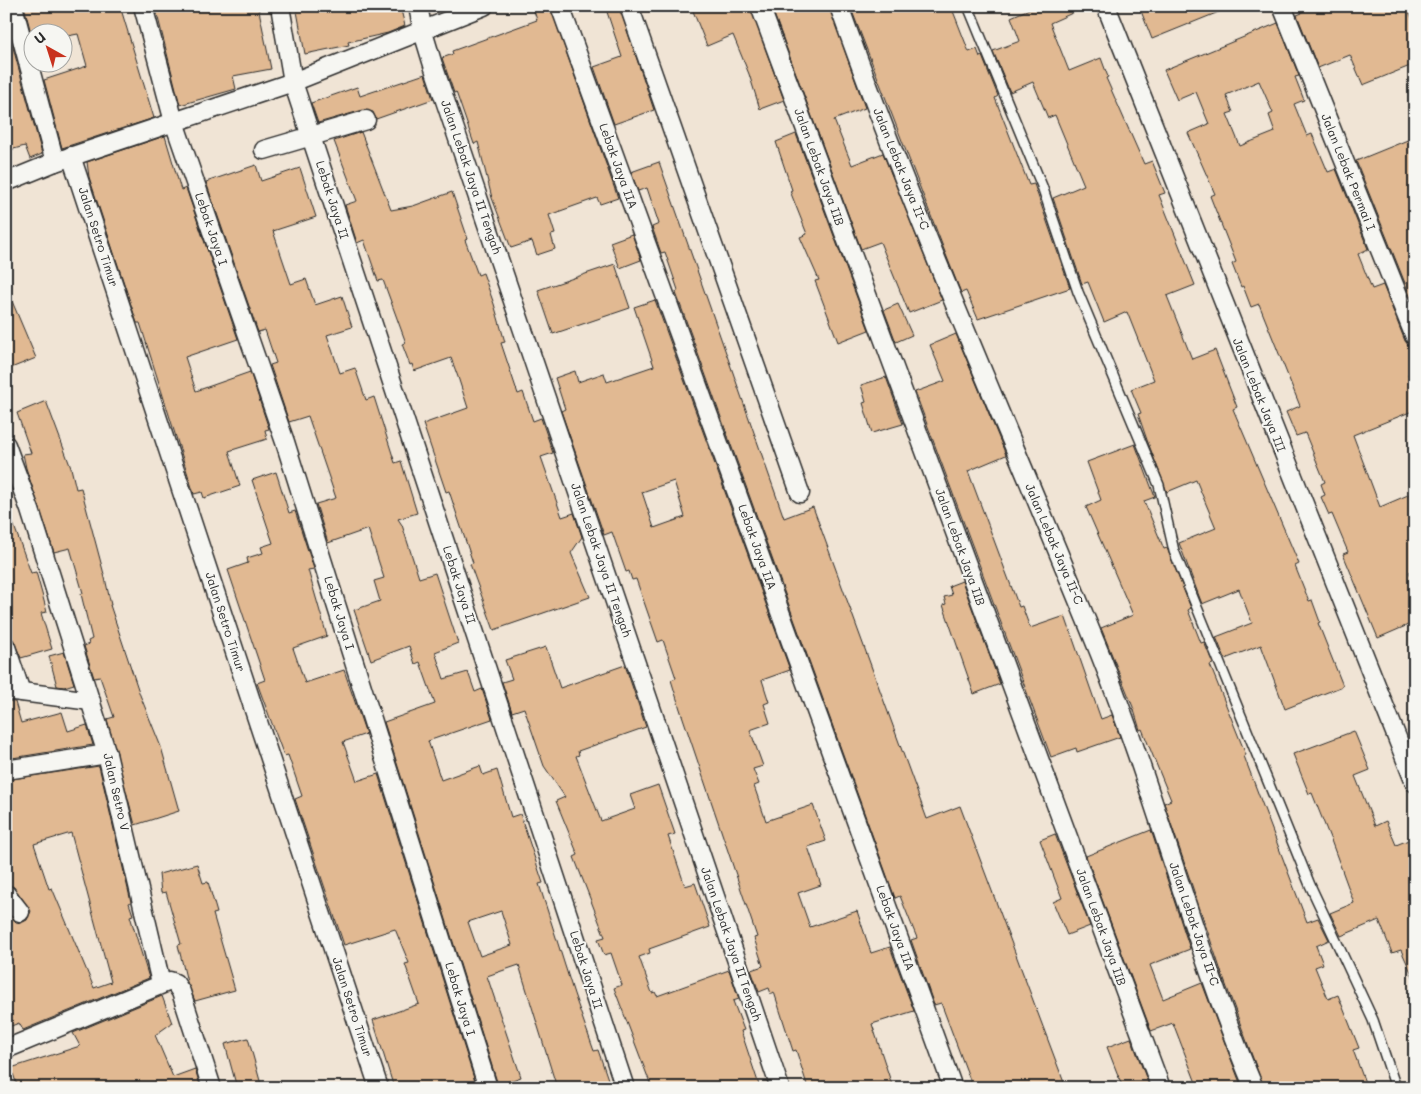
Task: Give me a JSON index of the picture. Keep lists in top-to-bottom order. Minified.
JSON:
{"streets":{"street":["Lebak Jaya IIA","Jalan Lebak Jaya IIB","Jalan Lebak Jaya II-C","Jalan Lebak Permai I","Jalan Lebak Jaya II Tengah","Lebak Jaya II","Lebak Jaya I","Jalan Setro Timur","Jalan Lebak Jaya III","Jalan Setro V"]},"north":"top left"}
